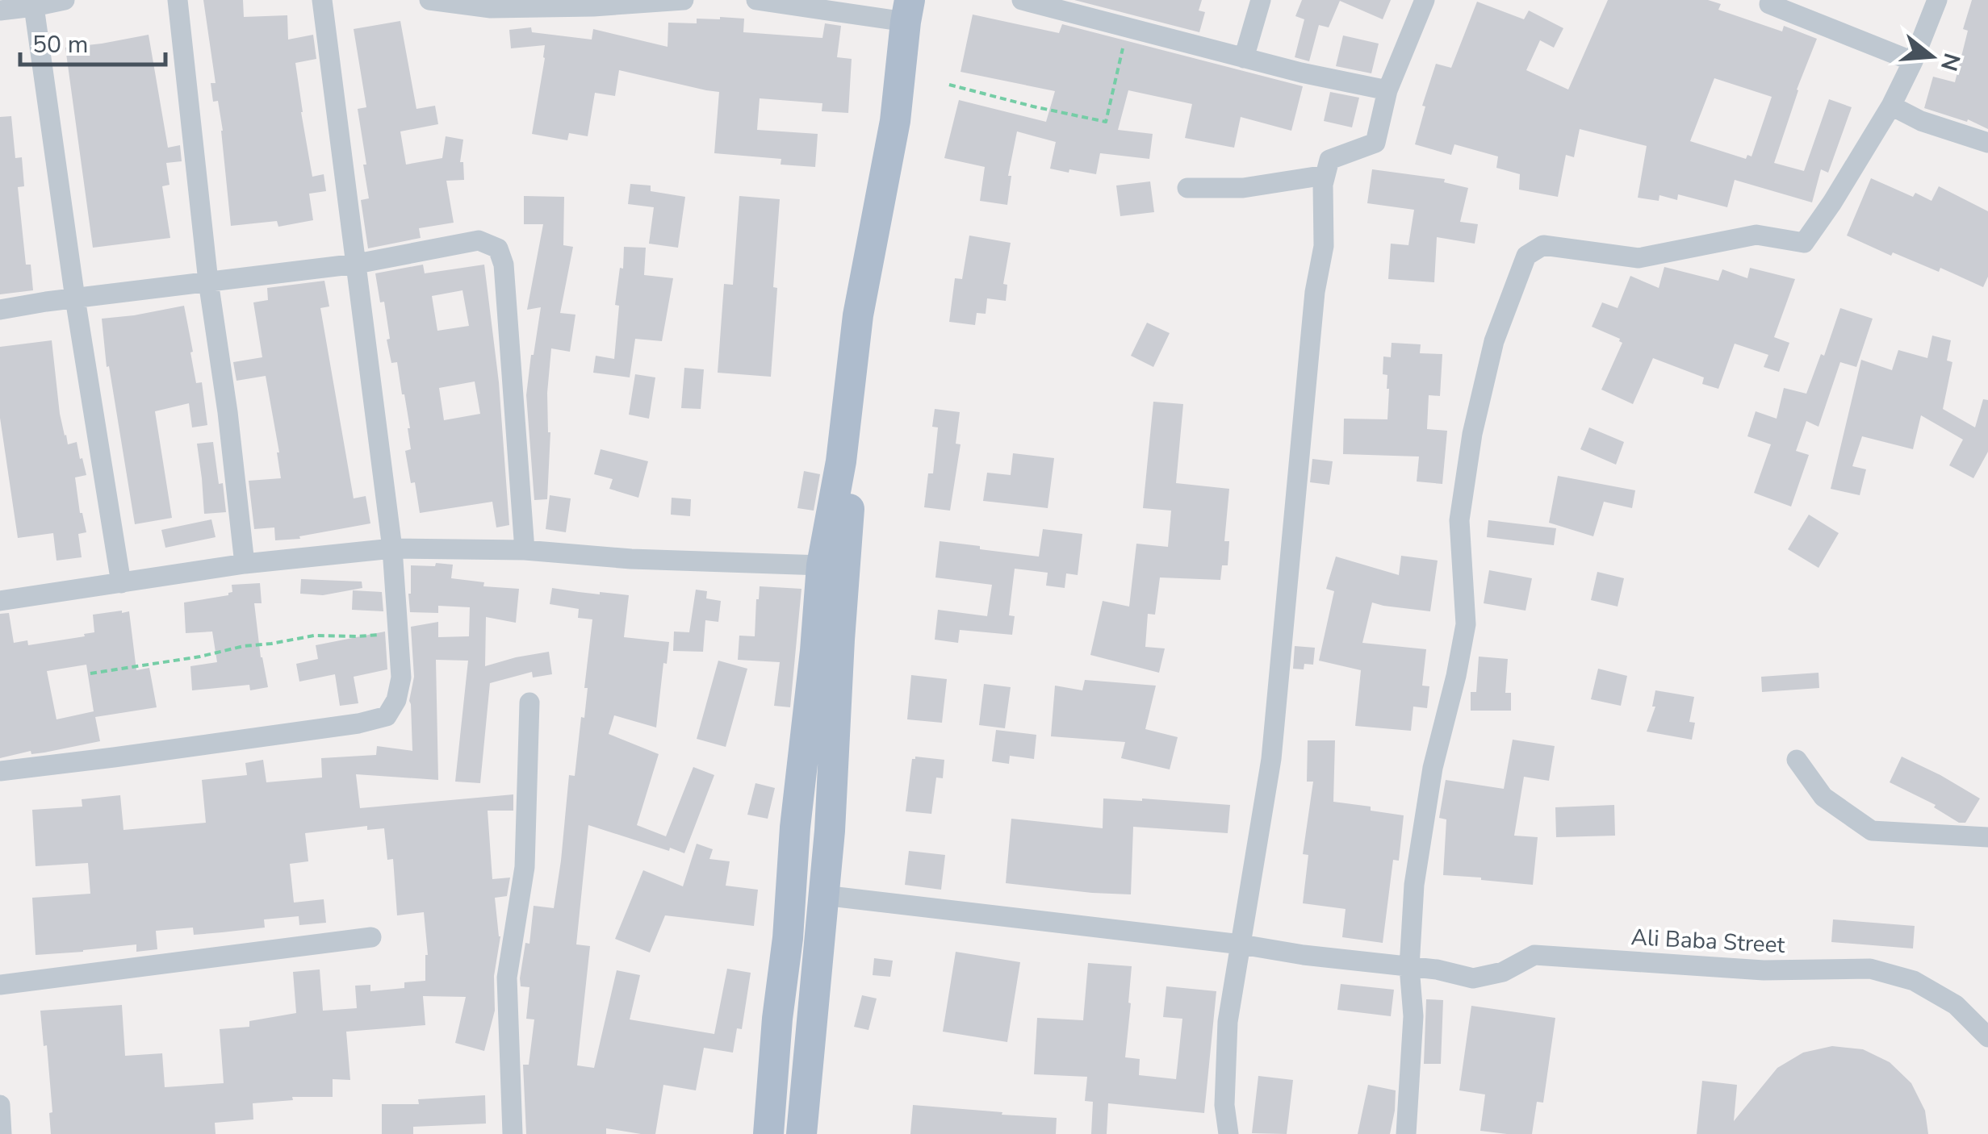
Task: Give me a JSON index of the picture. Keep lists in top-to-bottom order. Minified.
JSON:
{"streets":{"street":["Ali Baba Street"]},"scale_bar":"50 m","north":"right"}
